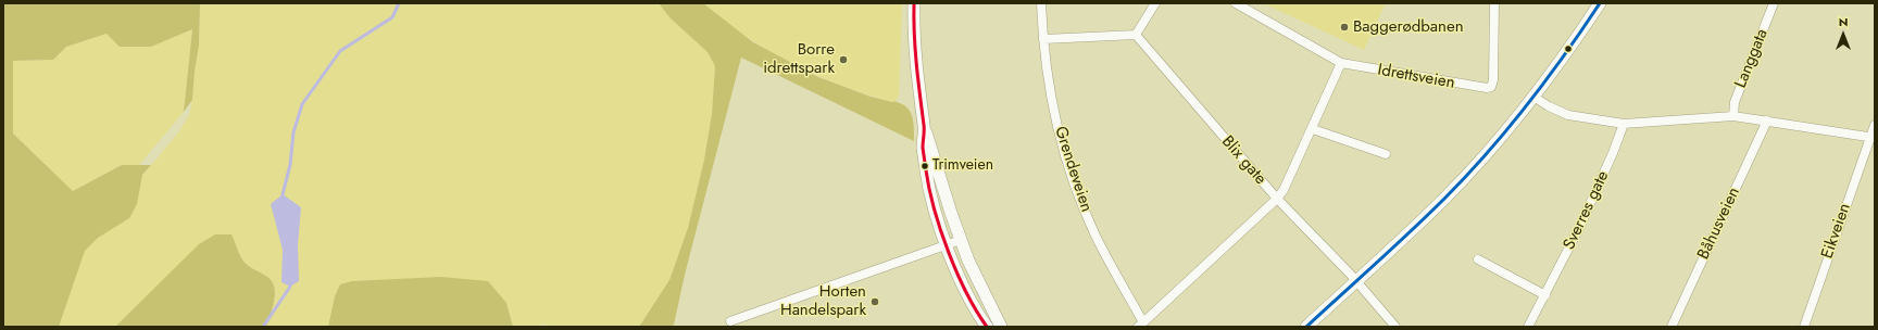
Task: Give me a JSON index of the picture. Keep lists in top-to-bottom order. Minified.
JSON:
{"streets":{"street":["Langgata","Idrettsveien","Blix gate","Grendeveien","Sverres gate","Båhusveien","Eikveien"]},"crossings":[["Blix gate","Grendeveien"]],"places":["Baggerødbanen","Borre idrettspark","Trimveien","Horten Handelspark"],"north":"top"}
